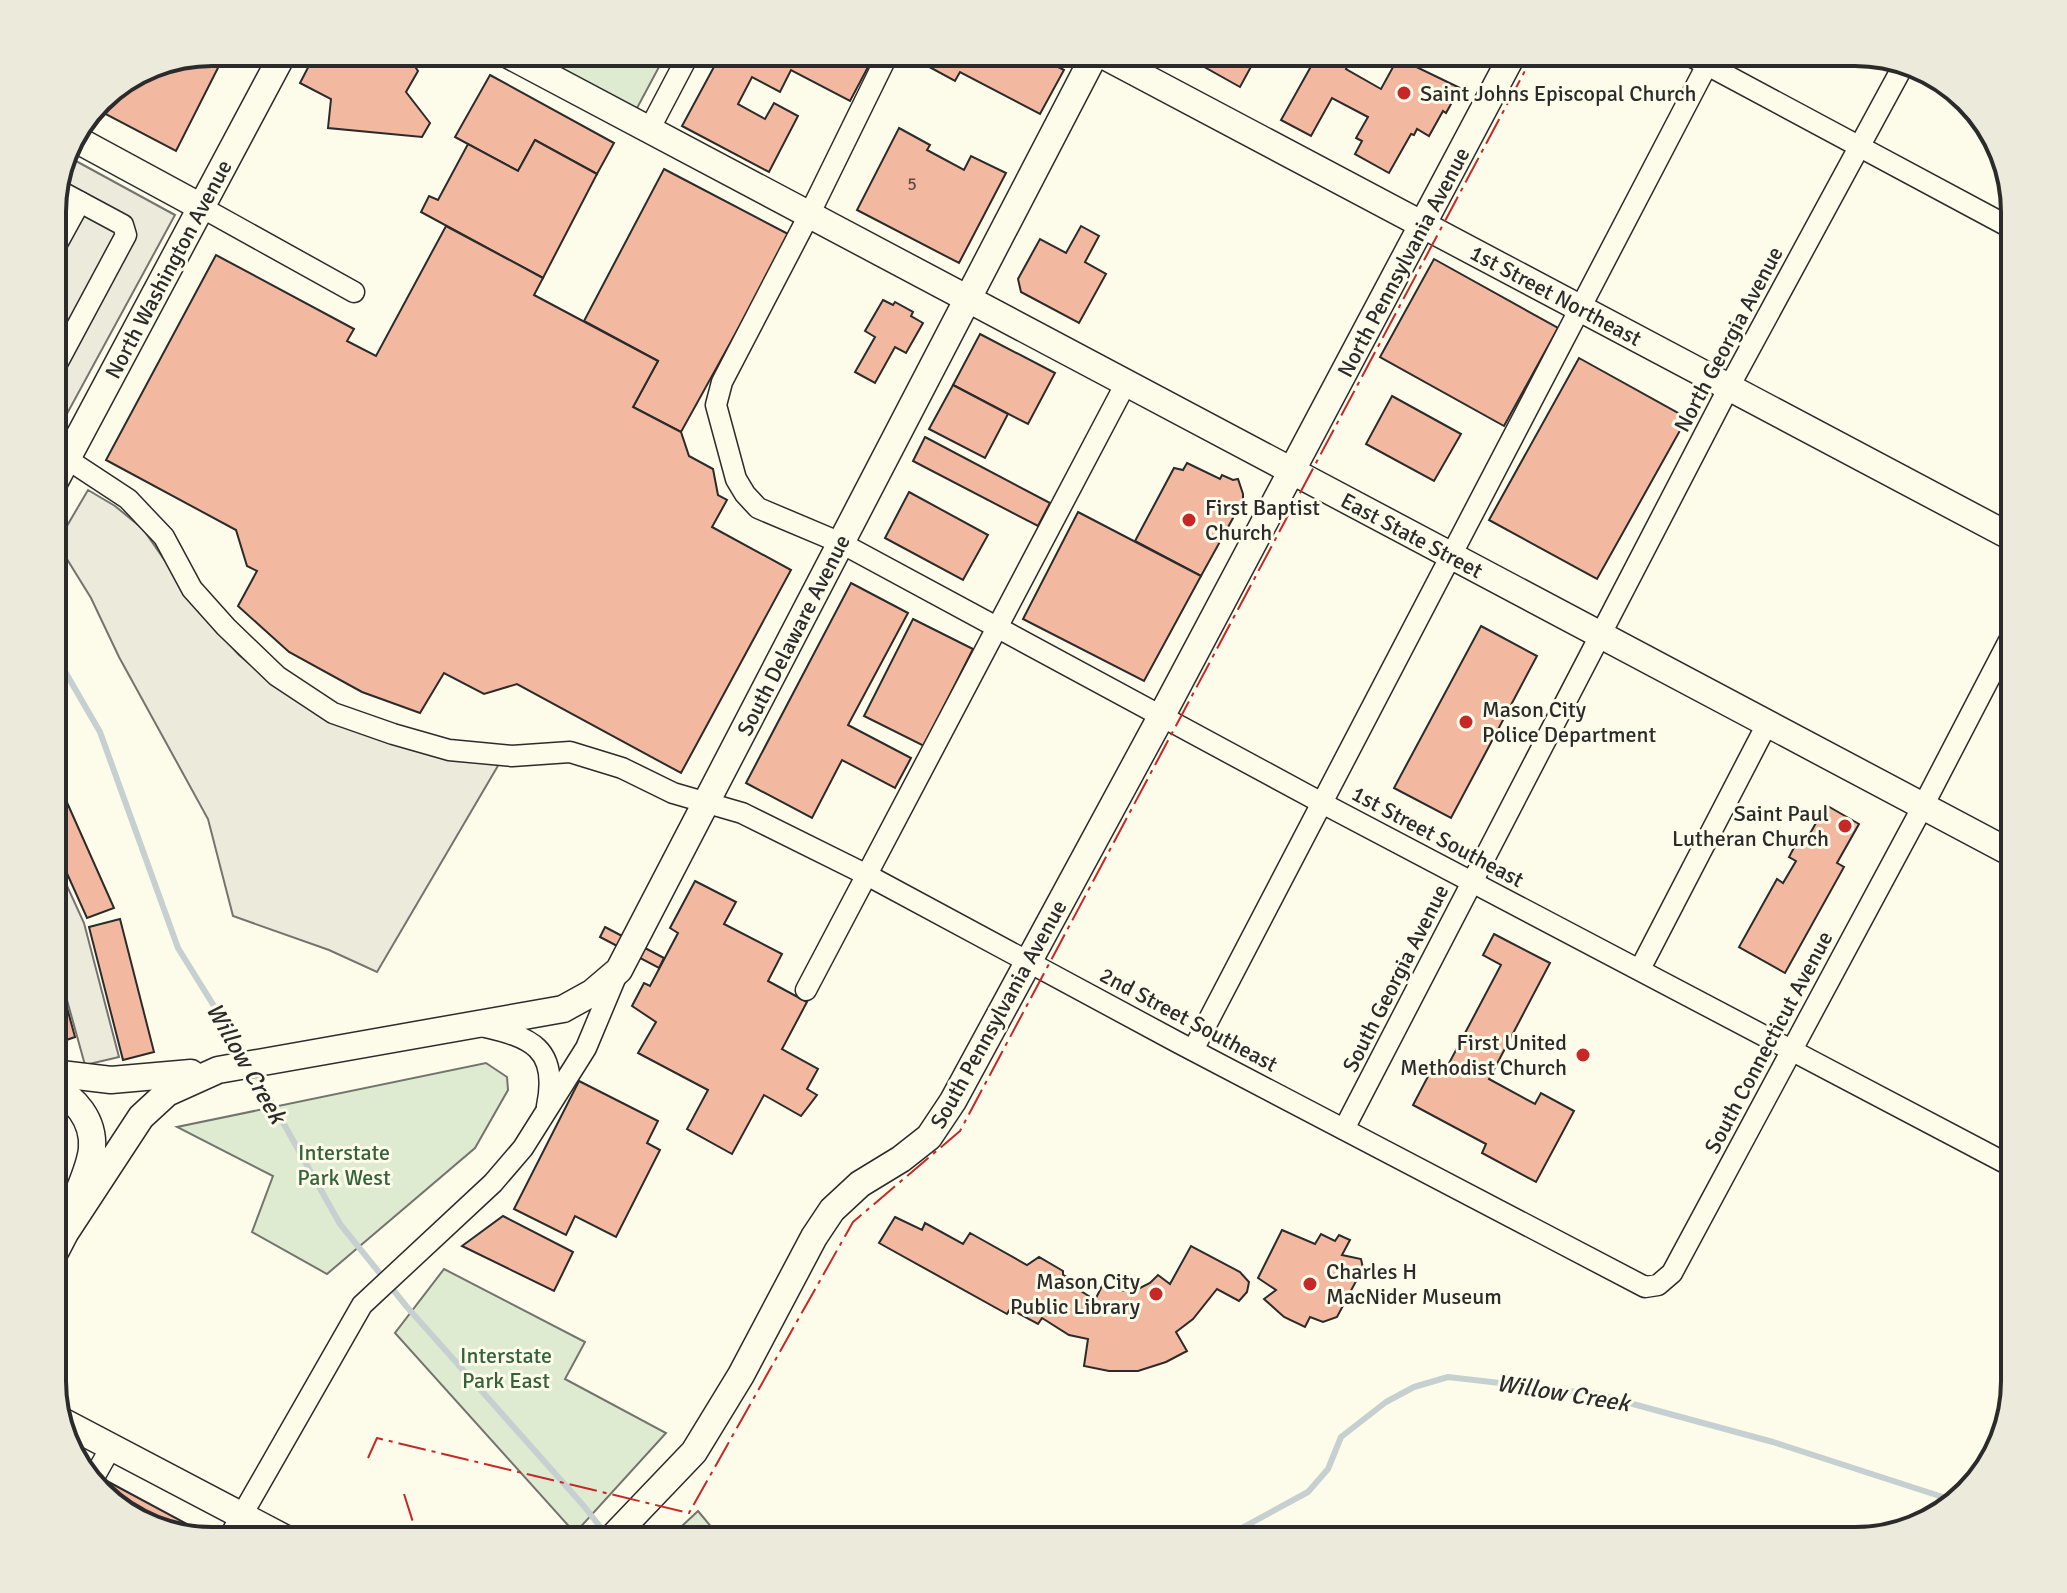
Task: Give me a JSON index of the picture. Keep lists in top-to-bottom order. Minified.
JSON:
{"streets":{"main road":["North Pennsylvania Avenue","North Washington Avenue","1st Street Northeast","East State Street","South Delaware Avenue","South Pennsylvania Avenue"],"street":["North Georgia Avenue","1st Street Southeast","South Georgia Avenue","2nd Street Southeast","South Connecticut Avenue"]},"crossings":[["North Pennsylvania Avenue","1st Street Northeast"],["North Pennsylvania Avenue","East State Street"],["North Pennsylvania Avenue","South Pennsylvania Avenue"],["1st Street Northeast","North Georgia Avenue"],["North Georgia Avenue","East State Street"],["North Georgia Avenue","South Georgia Avenue"],["East State Street","South Delaware Avenue"],["East State Street","1st Street Southeast"],["East State Street","South Georgia Avenue"],["East State Street","South Pennsylvania Avenue"],["East State Street","South Connecticut Avenue"],["South Delaware Avenue","1st Street Southeast"],["South Delaware Avenue","2nd Street Southeast"],["1st Street Southeast","South Georgia Avenue"],["1st Street Southeast","South Pennsylvania Avenue"],["1st Street Southeast","South Connecticut Avenue"],["South Georgia Avenue","2nd Street Southeast"],["South Pennsylvania Avenue","2nd Street Southeast"],["2nd Street Southeast","South Connecticut Avenue"]],"water":["Willow Creek"],"parks":["Interstate Park West","Interstate Park East"],"places":["Saint Johns Episcopal Church","First Baptist Church","Mason City Police Department","Saint Paul Lutheran Church","First United Methodist Church","Charles H MacNider Museum","Mason City Public Library"],"house_numbers":["5"]}
